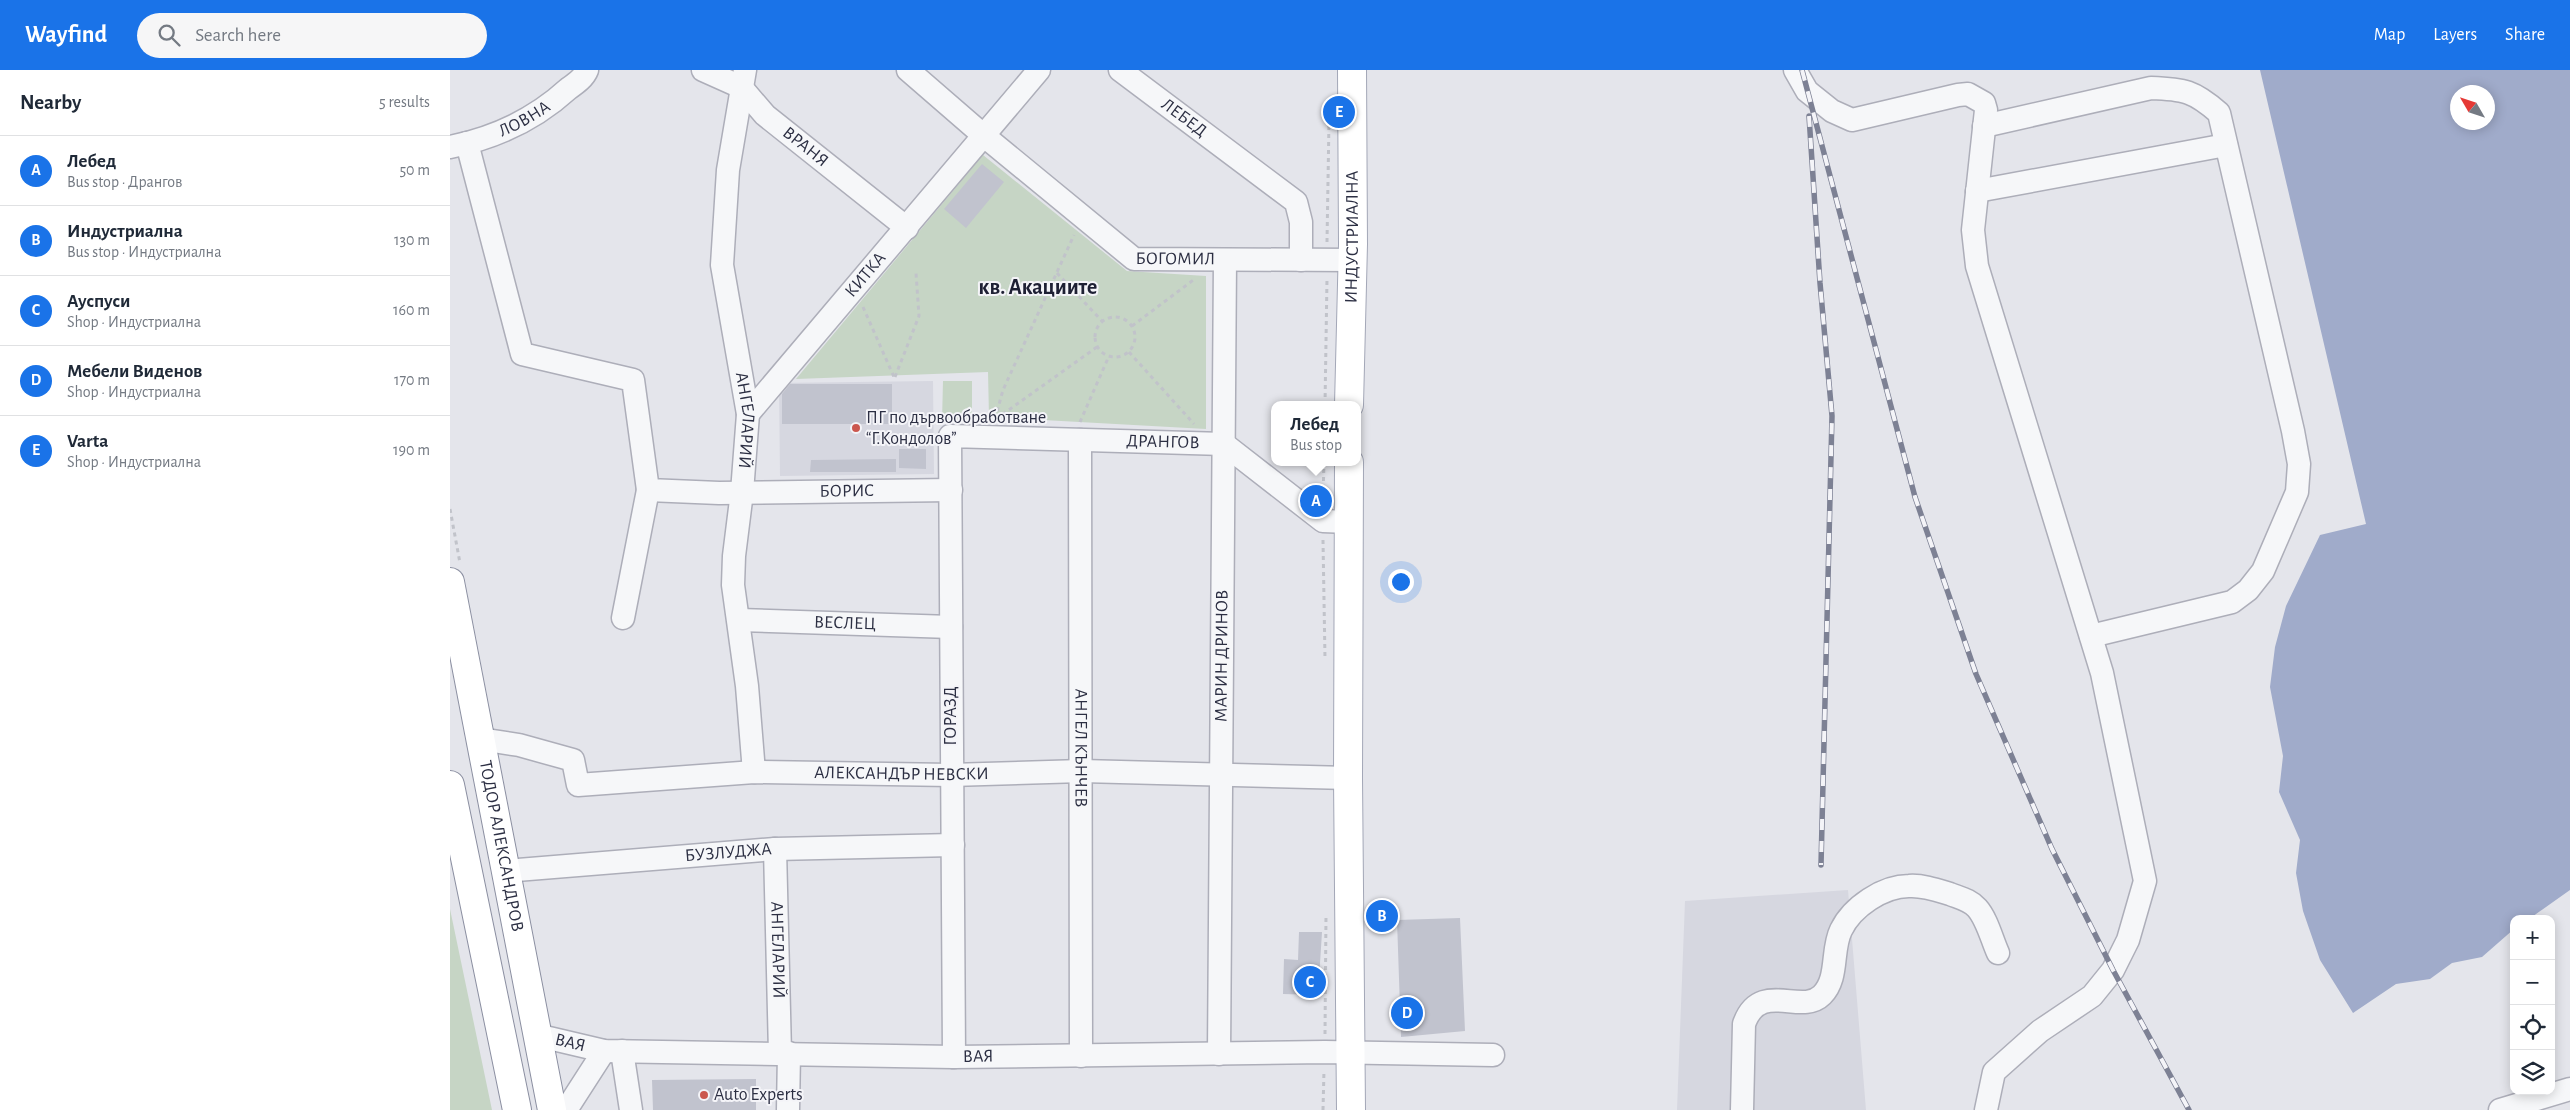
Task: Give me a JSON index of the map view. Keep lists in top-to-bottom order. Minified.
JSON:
{"streets":{"main road":["ИНДУСТРИАЛНА","ТОДОР АЛЕКСАНДРОВ"],"street":["ЛОВНА","ЛЕБЕД","ВРАНЯ","БОГОМИЛ","КИТКА","АНГЕЛАРИЙ","ДРАНГОВ","БОРИС","ВЕСЛЕЦ","МАРИН ДРИНОВ","ГОРАЗД","АНГЕЛ КЪНЧЕВ","АЛЕКСАНДЪР НЕВСКИ","БУЗЛУДЖА","ВАЯ"]},"crossings":[["ЛЕБЕД","БОГОМИЛ"],["ВРАНЯ","КИТКА"],["ВРАНЯ","АНГЕЛАРИЙ"],["ИНДУСТРИАЛНА","БОГОМИЛ"],["БОГОМИЛ","КИТКА"],["БОГОМИЛ","МАРИН ДРИНОВ"],["КИТКА","АНГЕЛАРИЙ"],["АНГЕЛАРИЙ","БОРИС"],["АНГЕЛАРИЙ","ВЕСЛЕЦ"],["АНГЕЛАРИЙ","АЛЕКСАНДЪР НЕВСКИ"],["АНГЕЛАРИЙ","БУЗЛУДЖА"],["АНГЕЛАРИЙ","ВАЯ"],["ДРАНГОВ","МАРИН ДРИНОВ"],["ДРАНГОВ","ГОРАЗД"],["ДРАНГОВ","АНГЕЛ КЪНЧЕВ"],["БОРИС","ГОРАЗД"],["ВЕСЛЕЦ","ГОРАЗД"],["МАРИН ДРИНОВ","АЛЕКСАНДЪР НЕВСКИ"],["МАРИН ДРИНОВ","ВАЯ"],["ГОРАЗД","АЛЕКСАНДЪР НЕВСКИ"],["ГОРАЗД","БУЗЛУДЖА"],["ГОРАЗД","ВАЯ"],["АНГЕЛ КЪНЧЕВ","АЛЕКСАНДЪР НЕВСКИ"],["АНГЕЛ КЪНЧЕВ","ВАЯ"],["АЛЕКСАНДЪР НЕВСКИ","ТОДОР АЛЕКСАНДРОВ"],["ТОДОР АЛЕКСАНДРОВ","БУЗЛУДЖА"],["ТОДОР АЛЕКСАНДРОВ","ВАЯ"]],"districts":["кв. Акациите"],"places":["ПГ по дървообработване “Г.Кондолов”","Auto Experts"],"north":"top left","page":{"header":"Wayfind","search":"Search here","nav":["Map","Layers","Share"],"heading":["Nearby","5 results"],"pins":["E","A","B","C","D"],"list":[{"mark":"A","name":"Лебед","note":"Bus stop · Дрангов","value":"50 m"},{"mark":"B","name":"Индустриална","note":"Bus stop · Индустриална","value":"130 m"},{"mark":"C","name":"Ауспуси","note":"Shop · Индустриална","value":"160 m"},{"mark":"D","name":"Мебели Виденов","note":"Shop · Индустриална","value":"170 m"},{"mark":"E","name":"Varta","note":"Shop · Индустриална","value":"190 m"}],"popup":["Лебед","Bus stop"],"map_buttons":["+","−"]}}
